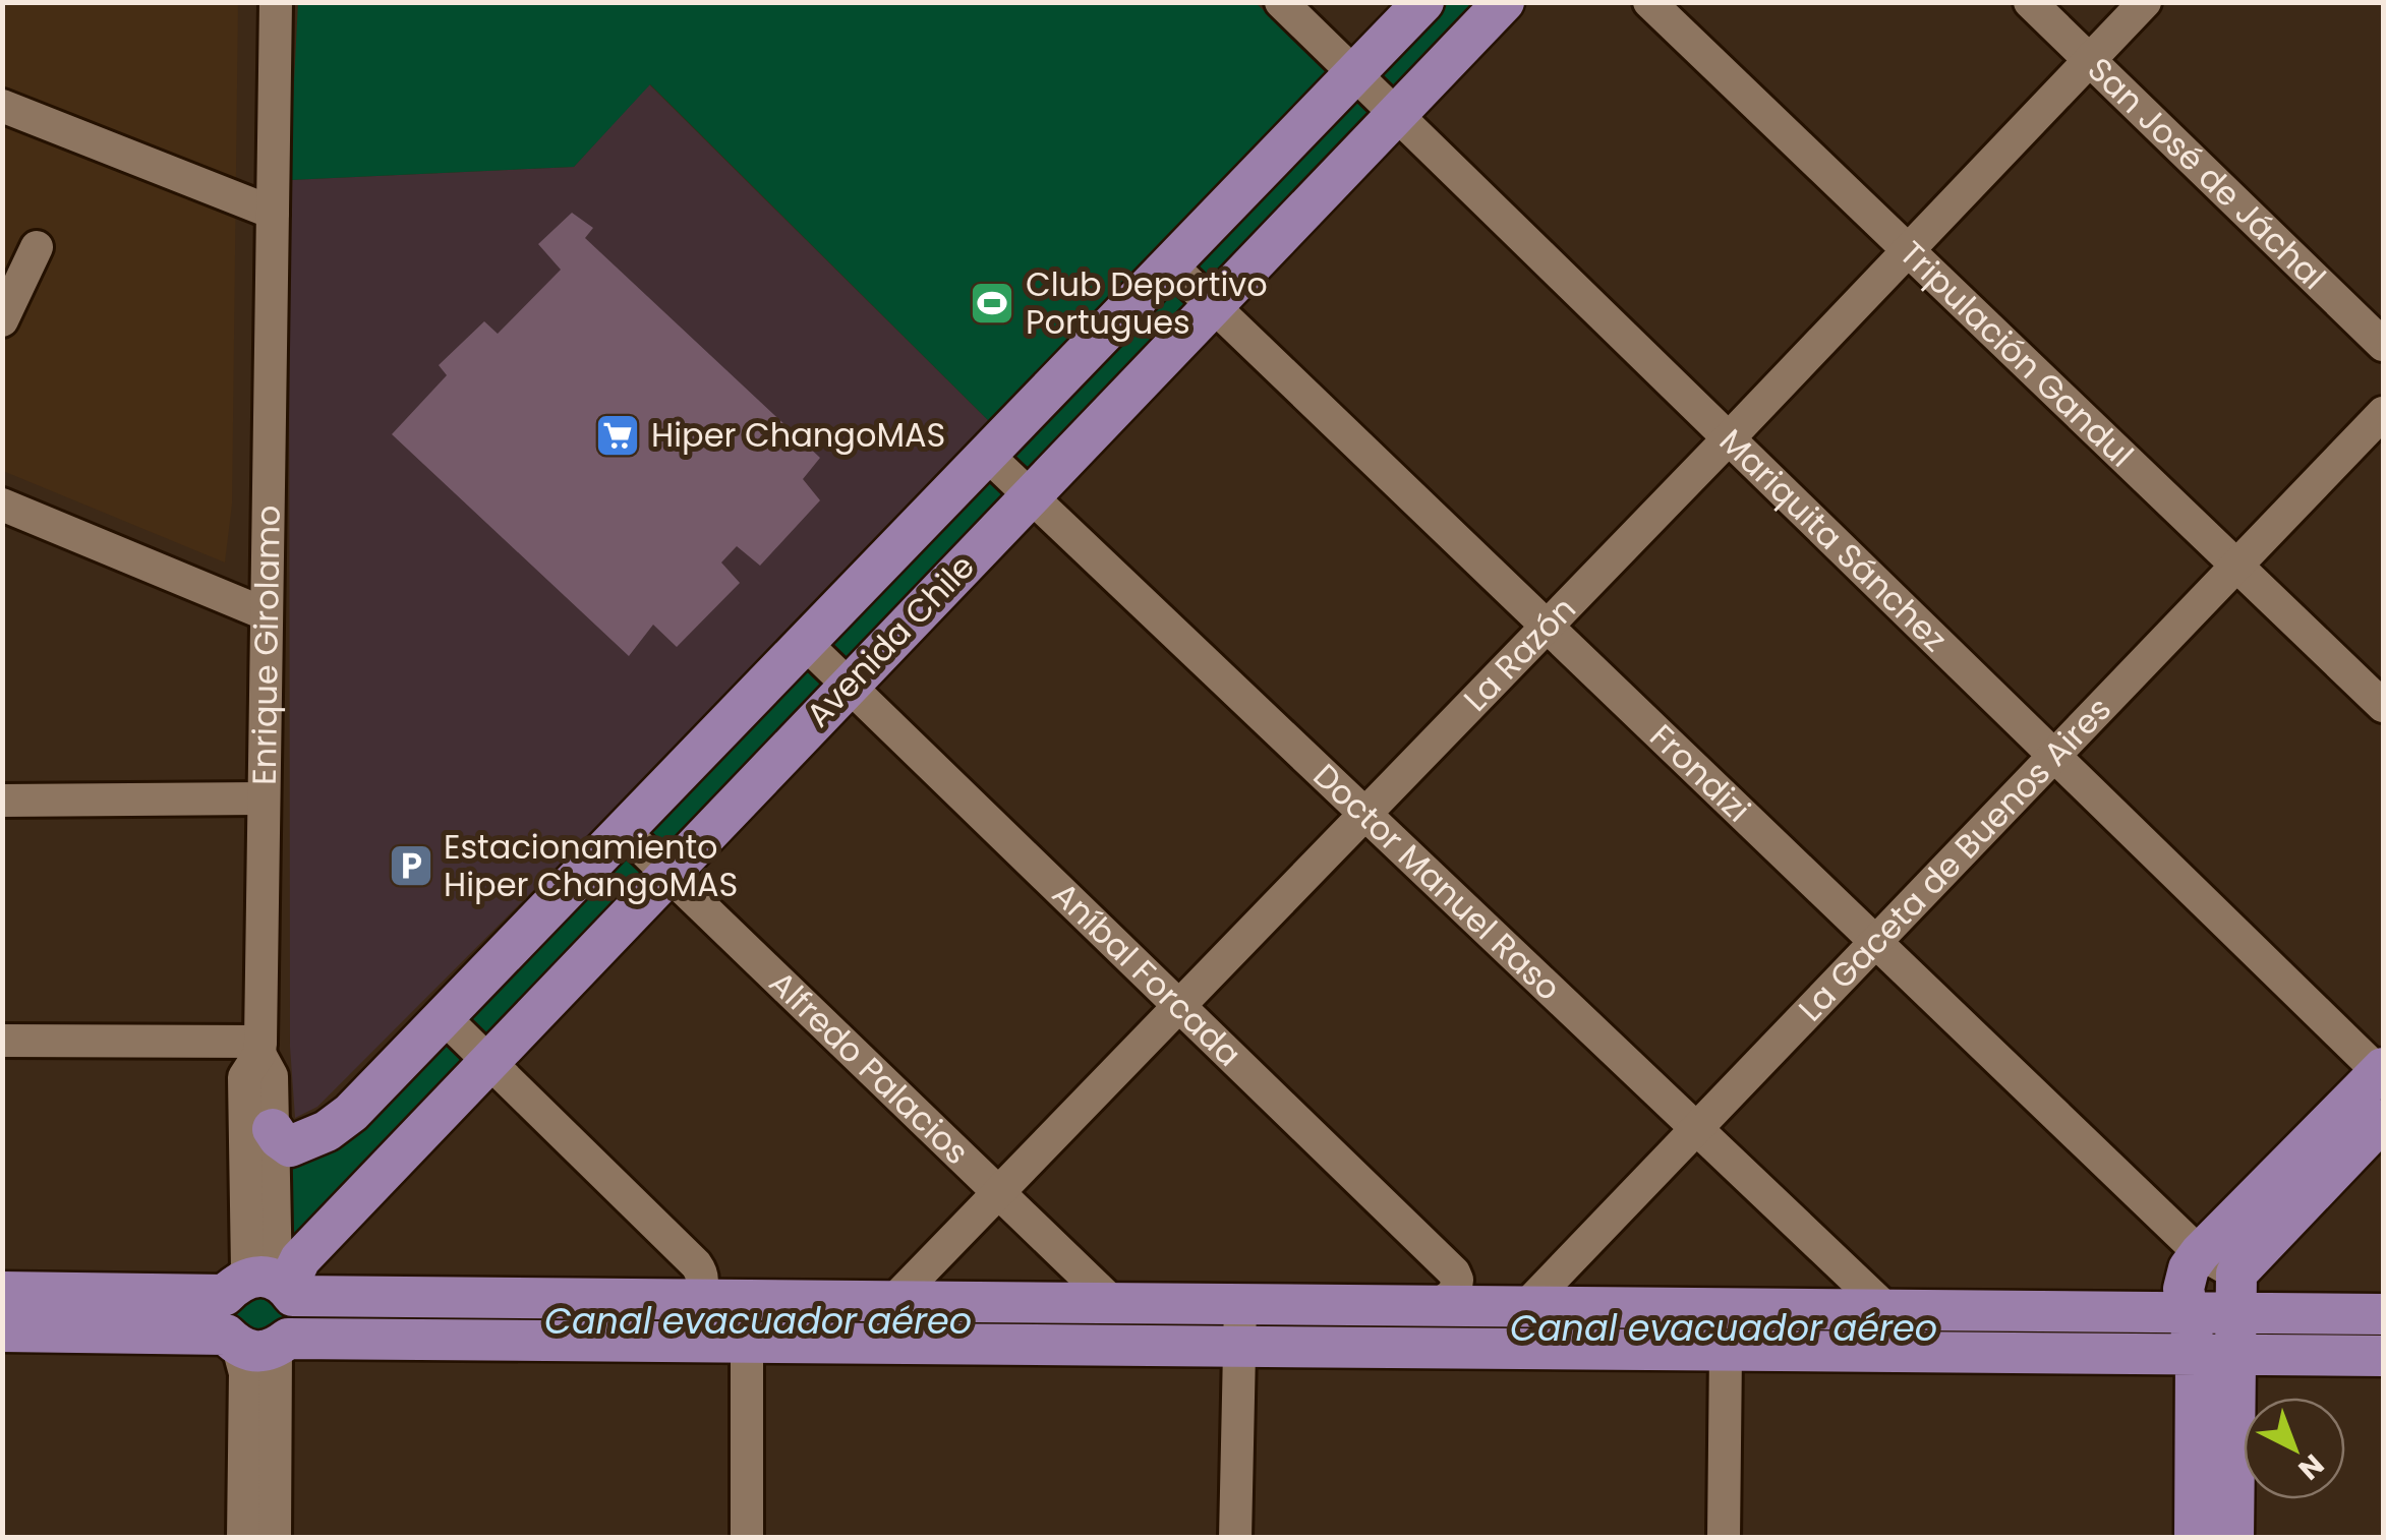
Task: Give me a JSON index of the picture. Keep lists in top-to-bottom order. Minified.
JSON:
{"streets":{"main road":["Avenida Chile"],"street":["San José de Jáchal","Tripulación Gandul","Mariquita Sánchez","Enrique Girolamo","La Razón","Frondizi","La Gaceta de Buenos Aires","Doctor Manuel Raso","Aníbal Forcada","Alfredo Palacios"]},"crossings":[["San José de Jáchal","La Razón"],["Tripulación Gandul","La Razón"],["Tripulación Gandul","La Gaceta de Buenos Aires"],["Mariquita Sánchez","Avenida Chile"],["Mariquita Sánchez","La Razón"],["Mariquita Sánchez","La Gaceta de Buenos Aires"],["Avenida Chile","Enrique Girolamo"],["Avenida Chile","Frondizi"],["Avenida Chile","Doctor Manuel Raso"],["Avenida Chile","Aníbal Forcada"],["Avenida Chile","Alfredo Palacios"],["La Razón","Frondizi"],["La Razón","Doctor Manuel Raso"],["La Razón","Aníbal Forcada"],["La Razón","Alfredo Palacios"],["Frondizi","La Gaceta de Buenos Aires"],["La Gaceta de Buenos Aires","Doctor Manuel Raso"]],"water":["Canal evacuador aéreo"],"places":{"sports":["Club Deportivo Portugues"],"supermarket":["Hiper ChangoMAS"],"parking":["Estacionamiento Hiper ChangoMAS"]},"north":"bottom right"}
